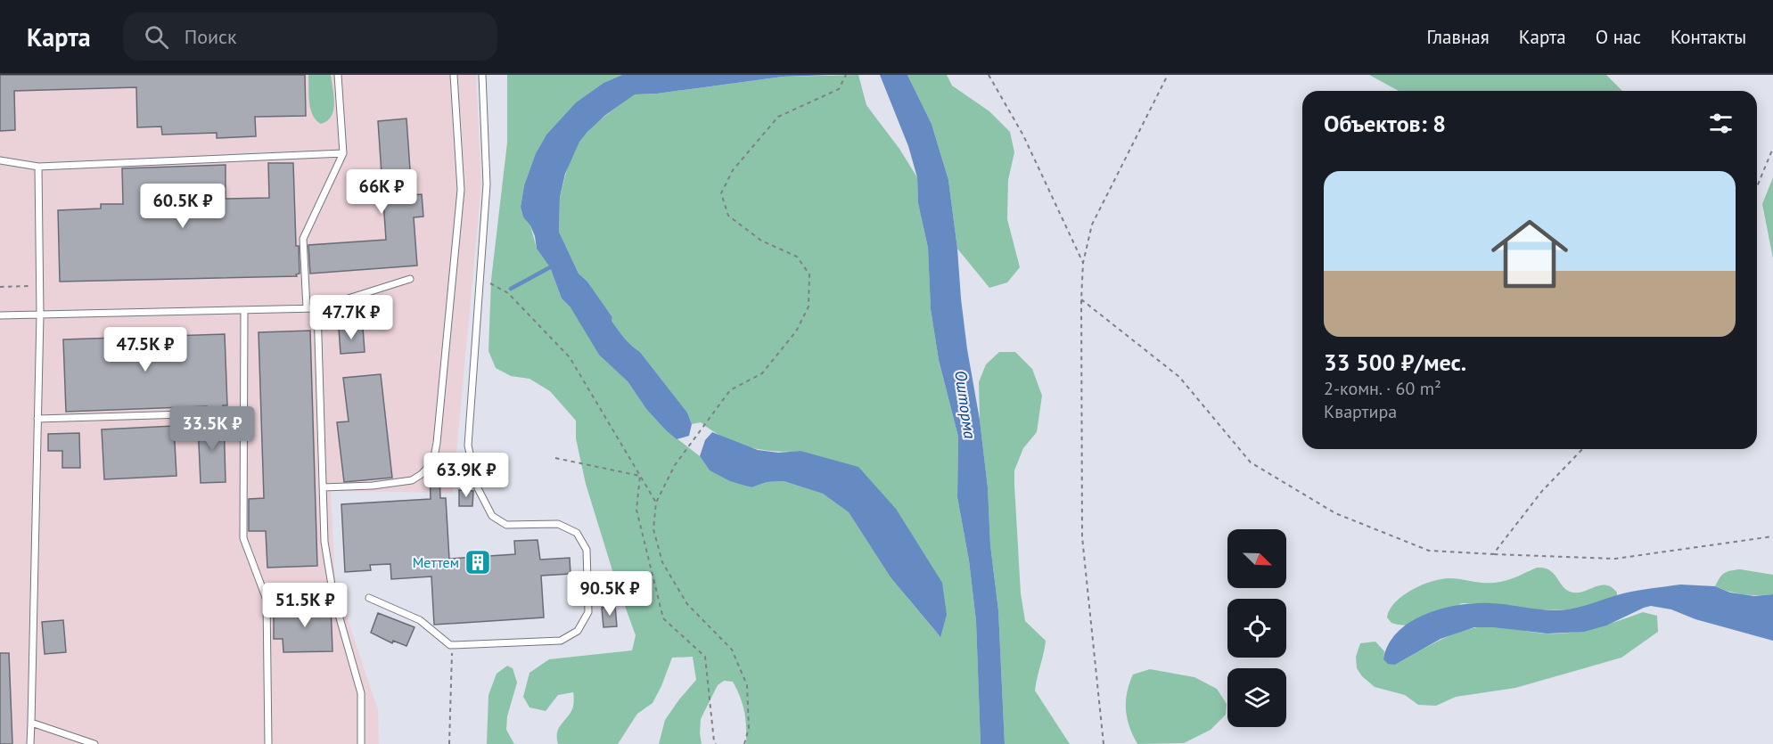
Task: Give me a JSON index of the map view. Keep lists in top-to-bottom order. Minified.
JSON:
{"water":["Ошторма"],"places":{"building":["Меттем"]},"north":"bottom right","page":{"header":"Карта","search":"Поиск","nav":["Главная","Карта","О нас","Контакты"],"heading":"Объектов: 8","list":[{"name":"33 500 ₽/мес.","note":"2-комн. · 60 m² · Квартира"}],"price":["66K ₽","60.5K ₽","47.7K ₽","47.5K ₽","33.5K ₽","63.9K ₽","90.5K ₽","51.5K ₽"]}}
